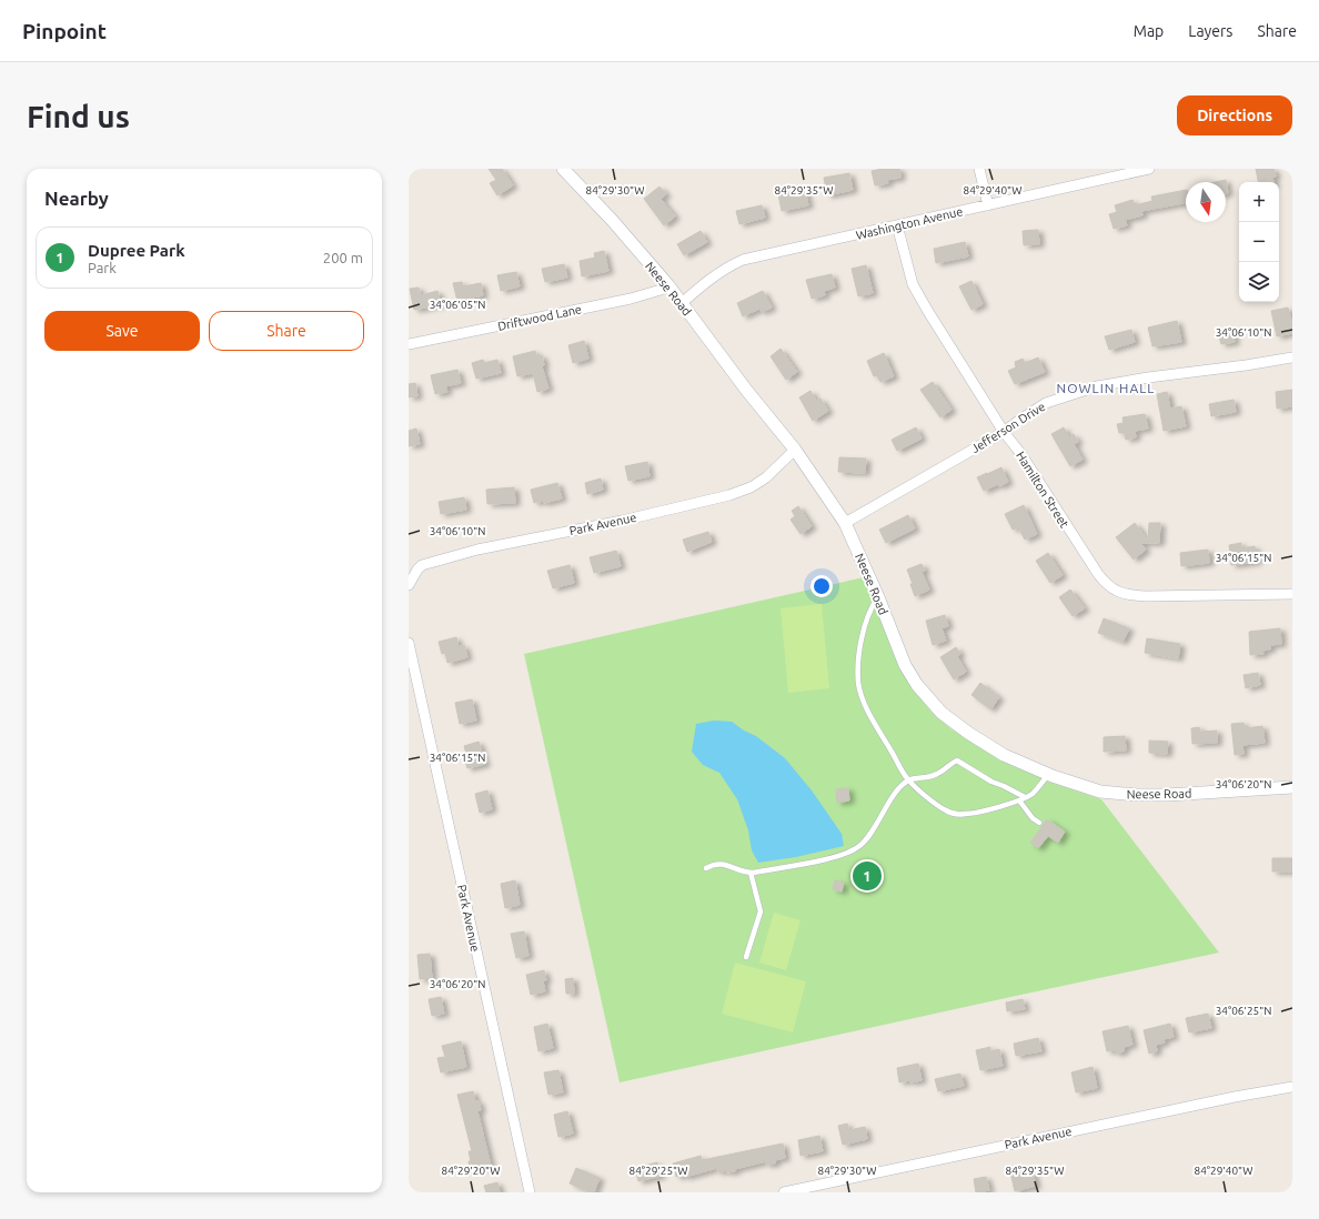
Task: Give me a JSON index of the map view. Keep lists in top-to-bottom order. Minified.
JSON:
{"streets":{"street":["Washington Avenue","Neese Road","Driftwood Lane","Jefferson Drive","Hamilton Street","Park Avenue"]},"crossings":[["Washington Avenue","Neese Road"],["Washington Avenue","Hamilton Street"],["Neese Road","Driftwood Lane"],["Neese Road","Jefferson Drive"],["Neese Road","Park Avenue"],["Jefferson Drive","Hamilton Street"]],"districts":["NOWLIN HALL"],"north":"bottom","page":{"header":"Pinpoint","nav":["Map","Layers","Share"],"buttons":["Directions",["Save","Share"]],"title":"Find us","heading":"Nearby","map_buttons":["+","−"],"list":[{"mark":"1","name":"Dupree Park","note":"Park","value":"200 m"}],"pins":"1"},"coordinates":["84°29'30\"W","84°29'35\"W","84°29'40\"W","34°06'05\"N","34°06'10\"N","34°06'15\"N","34°06'20\"N","34°06'25\"N","84°29'20\"W","84°29'25\"W"]}
